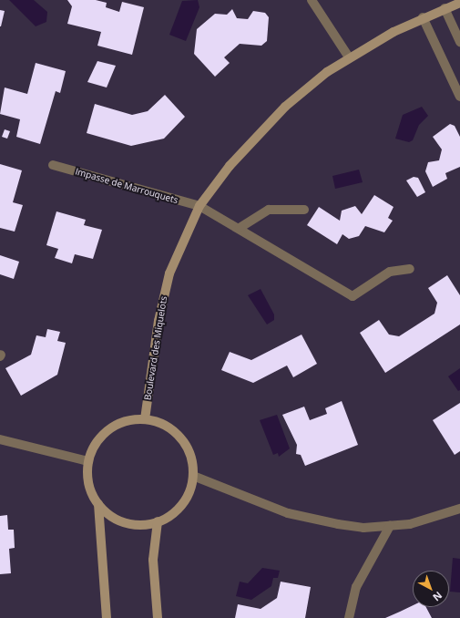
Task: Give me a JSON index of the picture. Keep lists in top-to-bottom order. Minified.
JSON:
{"streets":{"main road":["Boulevard des Miquelots"],"street":["Impasse de Marrouquets"]},"crossings":[["Impasse de Marrouquets","Boulevard des Miquelots"]],"north":"bottom right"}
